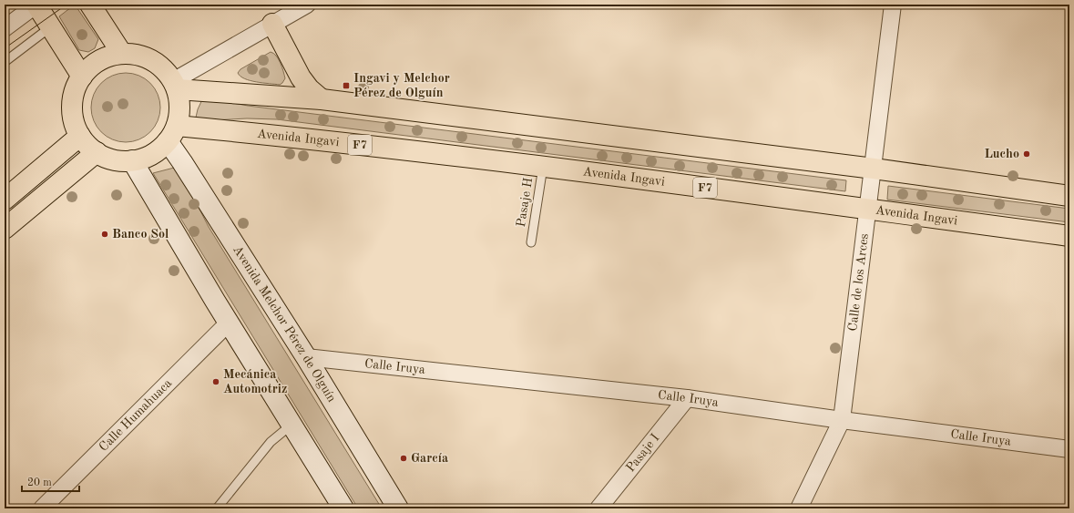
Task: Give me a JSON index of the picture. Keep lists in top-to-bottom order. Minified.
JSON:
{"streets":{"main road":["Avenida Ingavi","F7"],"street":["Calle de los Arces","Avenida Melchor Pérez de Olguín","Calle Iruya","Calle Humahuaca","Pasaje I"],"lane":["Pasaje H"]},"crossings":[["Avenida Ingavi","Pasaje H"],["Avenida Ingavi","Calle de los Arces"],["Avenida Ingavi","Avenida Melchor Pérez de Olguín"],["Calle de los Arces","Calle Iruya"],["Avenida Melchor Pérez de Olguín","Calle Iruya"],["Calle Iruya","Pasaje I"]],"places":{"transit":["Ingavi y Melchor Pérez de Olguín"],"other":["Lucho","Banco Sol","Mecánica Automotriz","García"]},"scale_bar":"20 m"}
